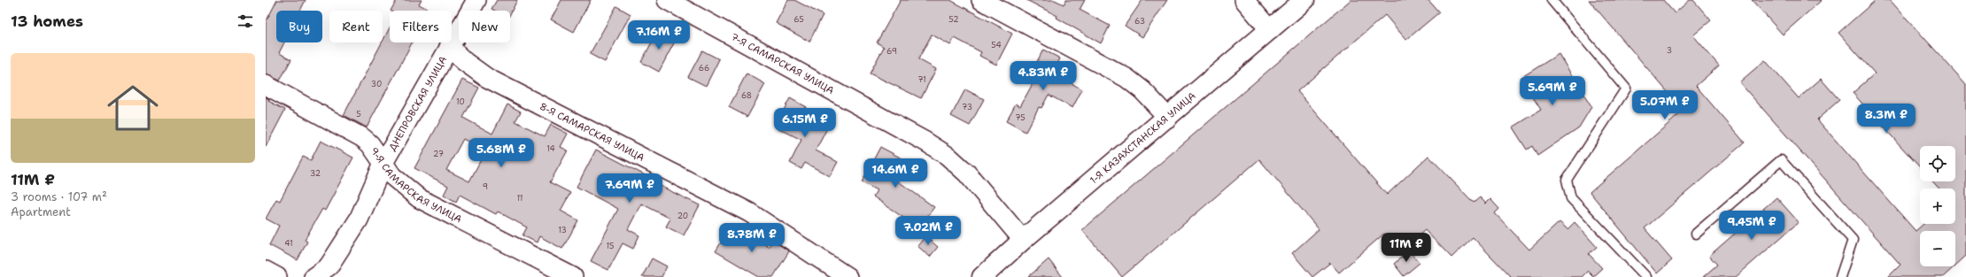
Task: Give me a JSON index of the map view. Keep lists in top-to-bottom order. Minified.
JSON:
{"streets":{"street":["7-Я САМАРСКАЯ УЛИЦА","ДНЕПРОВСКАЯ УЛИЦА","8-Я САМАРСКАЯ УЛИЦА","1-Я КАЗАХСТАНСКАЯ УЛИЦА","9-Я САМАРСКАЯ УЛИЦА"]},"crossings":[["7-Я САМАРСКАЯ УЛИЦА","1-Я КАЗАХСТАНСКАЯ УЛИЦА"],["ДНЕПРОВСКАЯ УЛИЦА","8-Я САМАРСКАЯ УЛИЦА"],["ДНЕПРОВСКАЯ УЛИЦА","9-Я САМАРСКАЯ УЛИЦА"]],"house_numbers":["65","52","63","54","3","69","66","71","30","68","10","73","5","75","14","27","32","9","11","20","13","41","15"],"page":{"heading":"13 homes","chip":["Buy","Rent","Filters","New"],"price":["7.16M ₽","4.83M ₽","5.69M ₽","5.07M ₽","8.3M ₽","6.15M ₽","5.68M ₽","14.6M ₽","7.69M ₽","9.45M ₽","7.02M ₽","8.78M ₽","11M ₽"],"list":[{"name":"11M ₽","note":"3 rooms · 107 m² · Apartment"}],"map_buttons":["+","−"]}}
